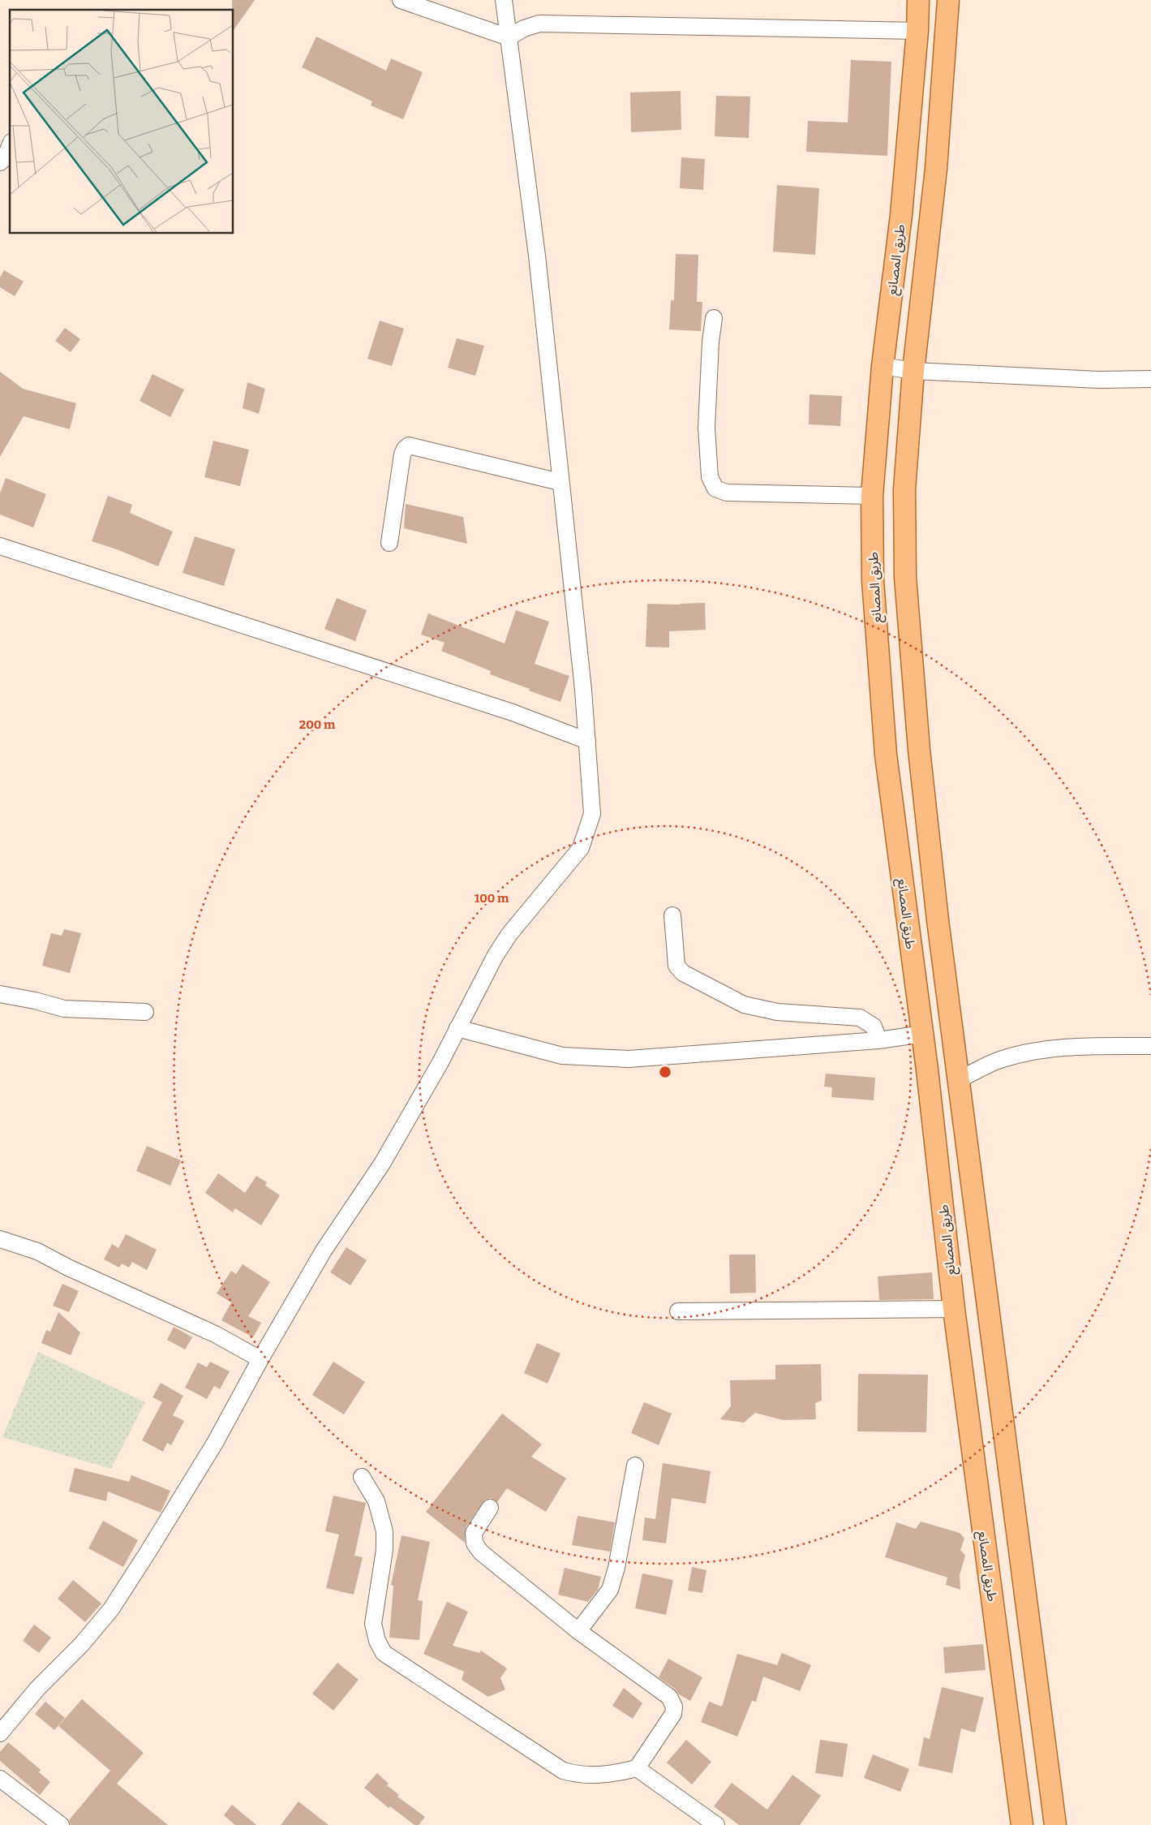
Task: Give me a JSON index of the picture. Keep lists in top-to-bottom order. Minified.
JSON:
{"streets":{"main road":["طريق المصانع"]},"rings":["200 m","100 m"]}
